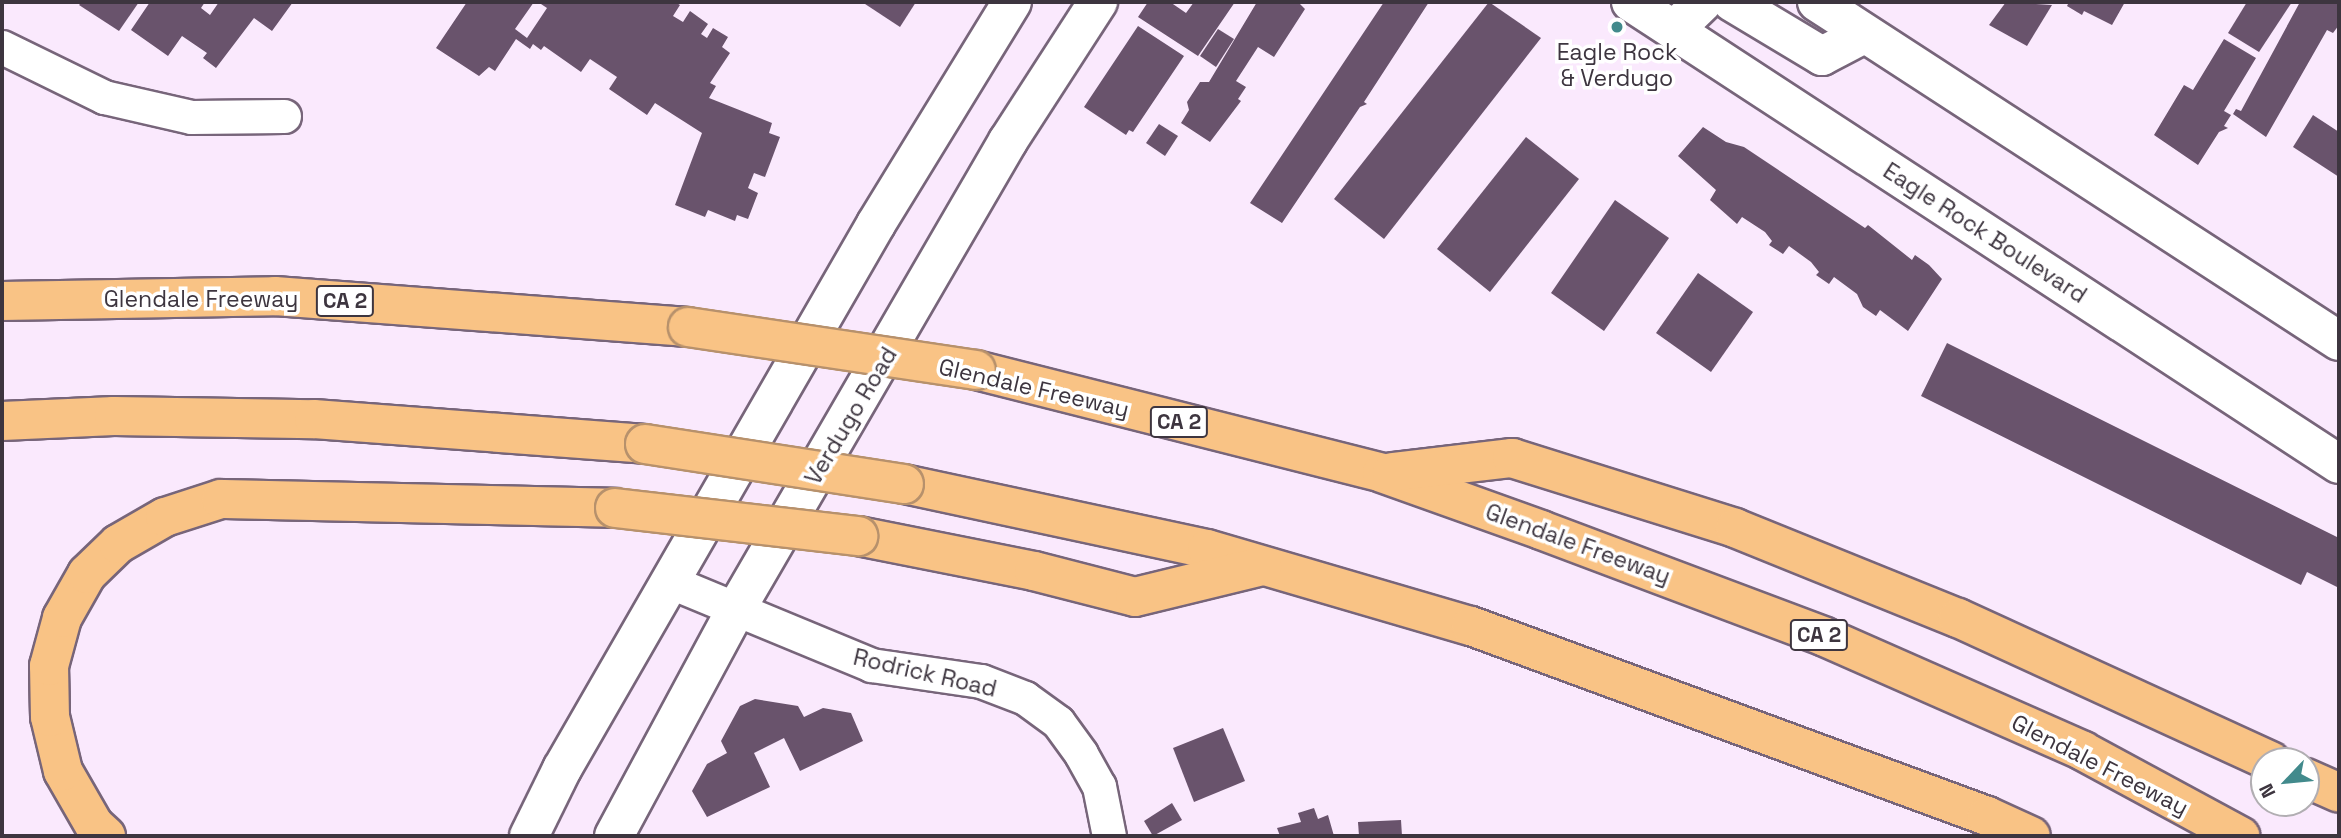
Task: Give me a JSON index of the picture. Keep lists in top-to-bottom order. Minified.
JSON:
{"streets":{"highway":["Glendale Freeway","CA 2"],"main road":["Eagle Rock Boulevard","Verdugo Road"],"street":["Rodrick Road"]},"crossings":[["Verdugo Road","Rodrick Road"]],"places":["Eagle Rock & Verdugo"],"north":"bottom left"}
